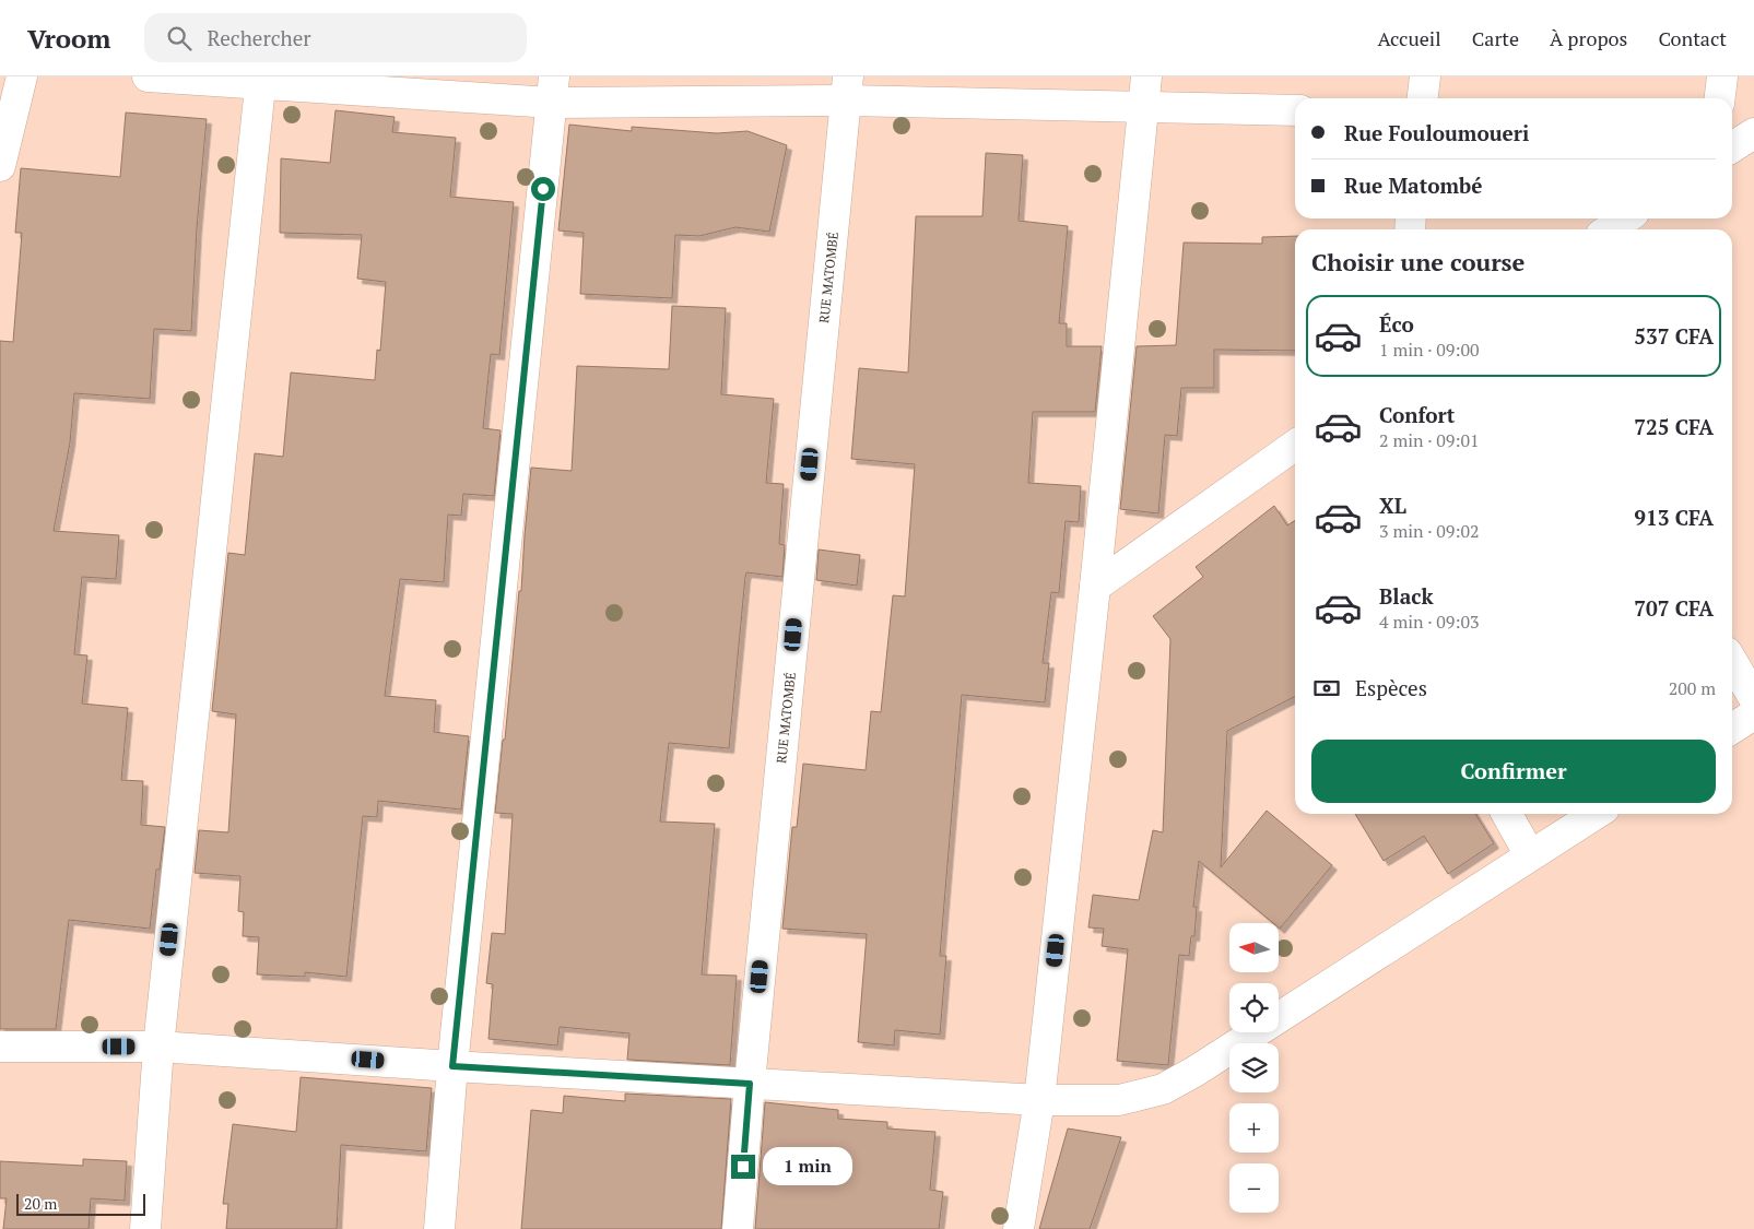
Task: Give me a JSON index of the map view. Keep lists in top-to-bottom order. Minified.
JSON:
{"streets":{"street":["RUE MATOMBÉ"]},"scale_bar":"20 m","north":"left","page":{"header":"Vroom","search":"Rechercher","nav":["Accueil","Carte","À propos","Contact"],"banner":["Rue Fouloumoueri","Rue Matombé"],"heading":"Choisir une course","list":[{"name":"Éco","note":"1 min · 09:00","value":"537 CFA"},{"name":"Confort","note":"2 min · 09:01","value":"725 CFA"},{"name":"XL","note":"3 min · 09:02","value":"913 CFA"},{"name":"Black","note":"4 min · 09:03","value":"707 CFA"}],"pay":["Espèces","200 m"],"buttons":"Confirmer","map_buttons":["+","−"],"bubble":"1 min","scale":"20 m"}}
